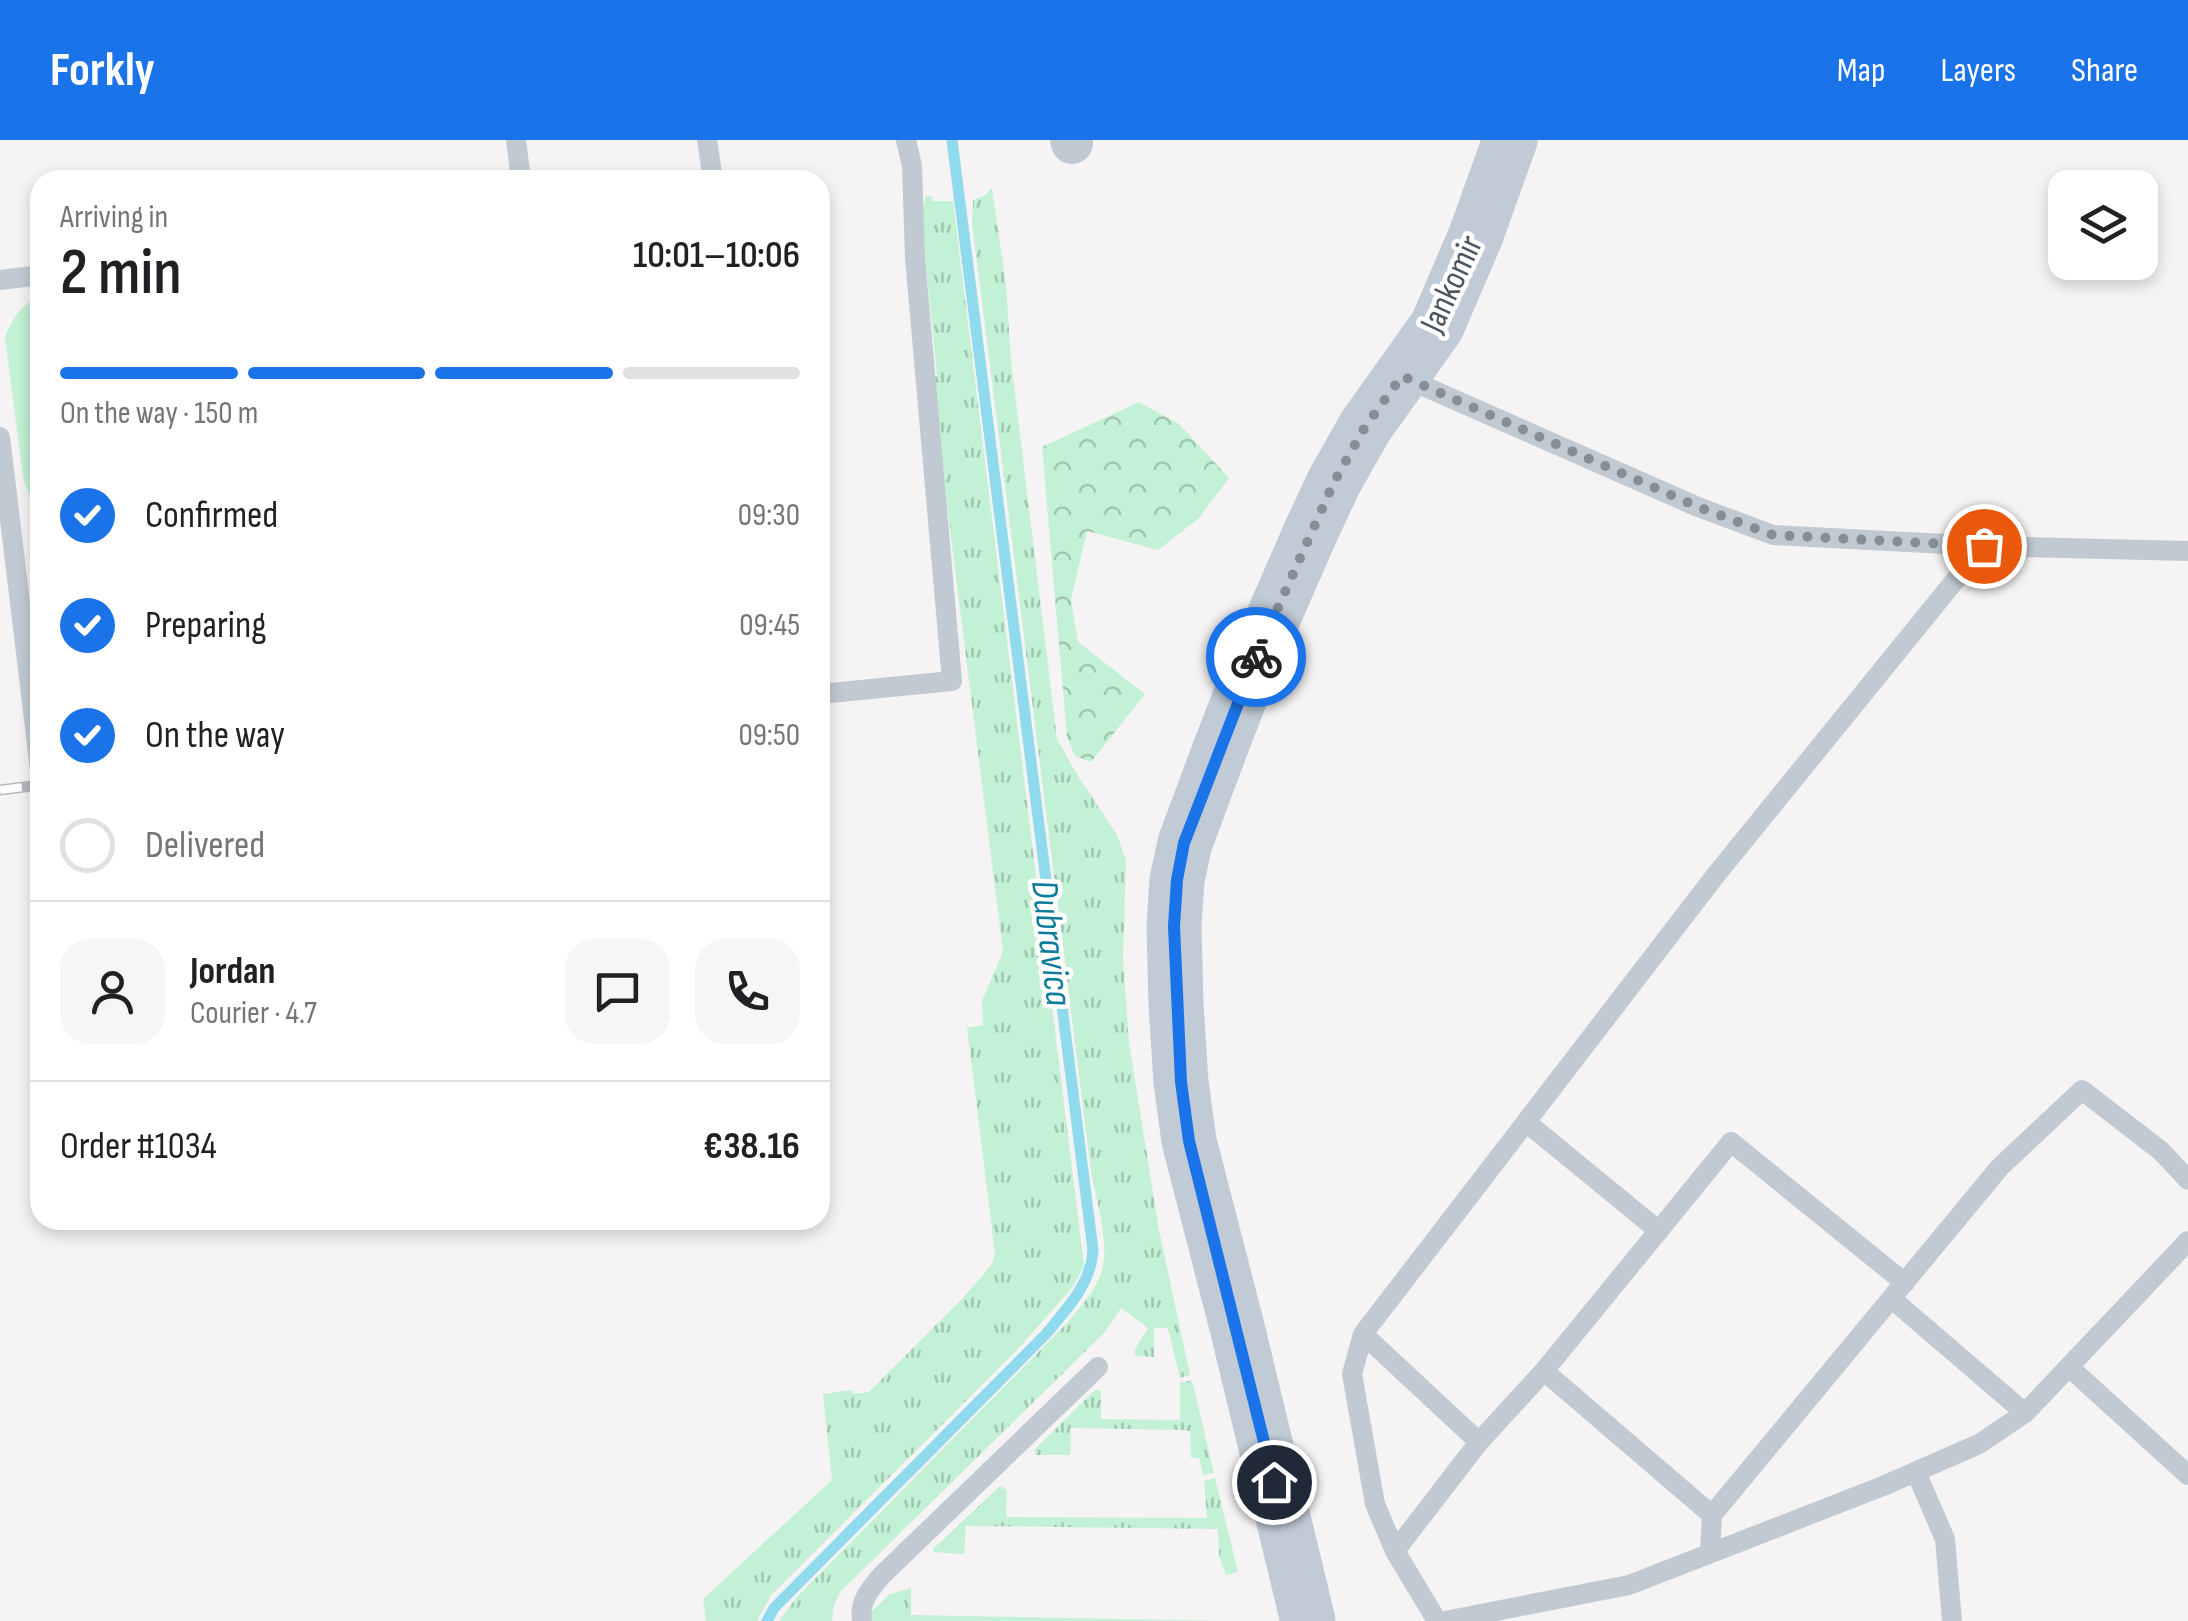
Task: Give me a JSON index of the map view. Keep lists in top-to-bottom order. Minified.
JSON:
{"streets":{"street":["Jankomir"]},"water":["Dubravica"],"page":{"header":"Forkly","nav":["Map","Layers","Share"],"heading":["2 min","Arriving in","10:01–10:06"],"panel":["Jordan","Courier · 4.7","Order #1034","€38.16"],"bar":"On the way · 150 m","list":[["Confirmed","09:30"],["Preparing","09:45"],["On the way","09:50"],"Delivered"]}}
